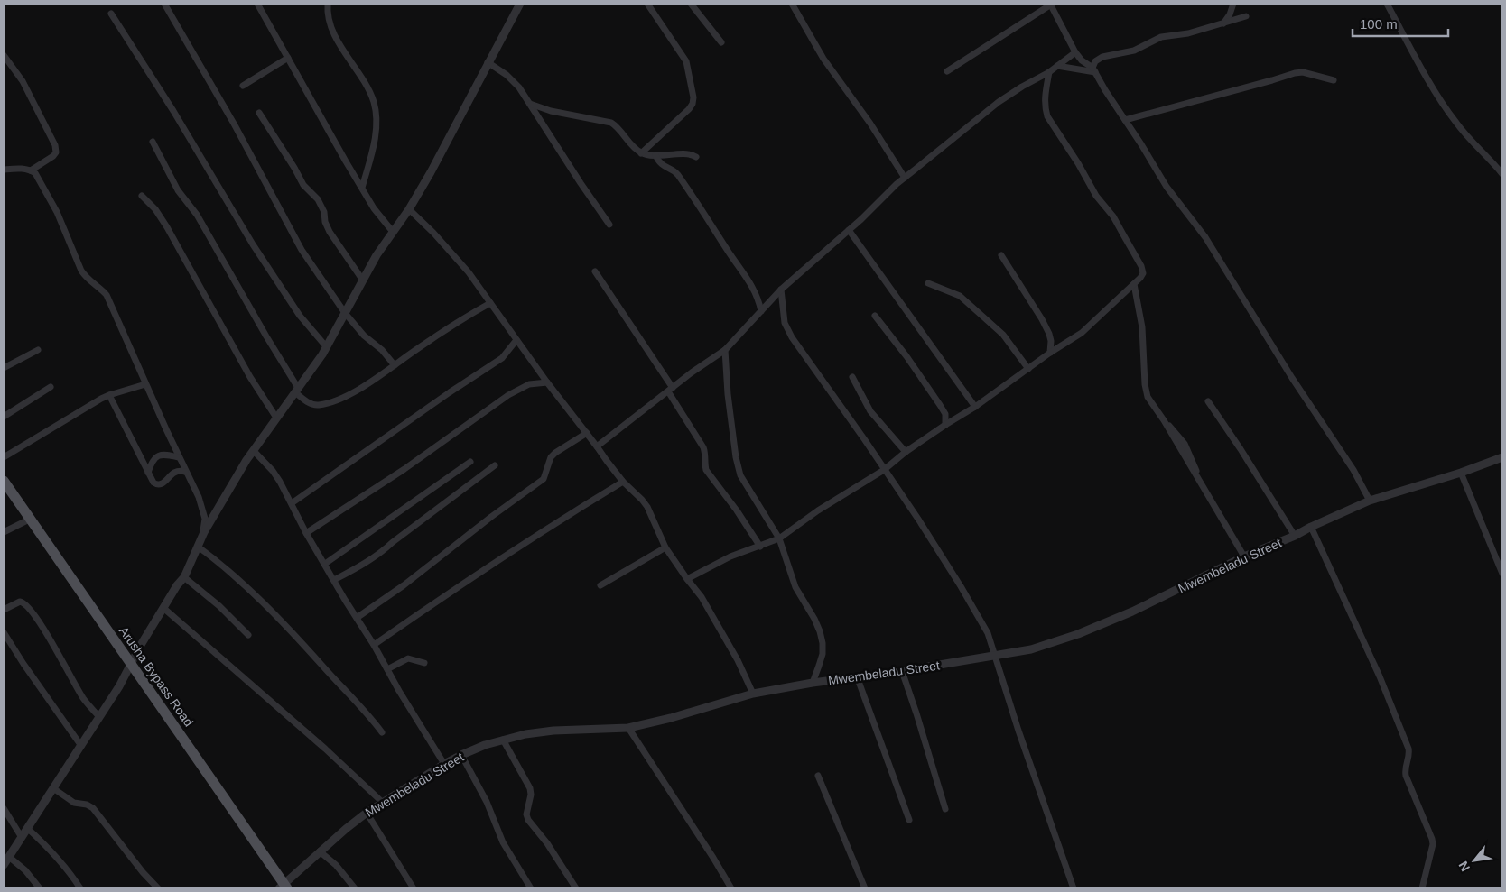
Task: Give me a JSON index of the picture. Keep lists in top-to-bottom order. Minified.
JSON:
{"streets":{"main road":["Arusha Bypass Road"],"street":["Mwembeladu Street"]},"crossings":[["Mwembeladu Street","Arusha Bypass Road"]],"scale_bar":"100 m","north":"bottom left"}
